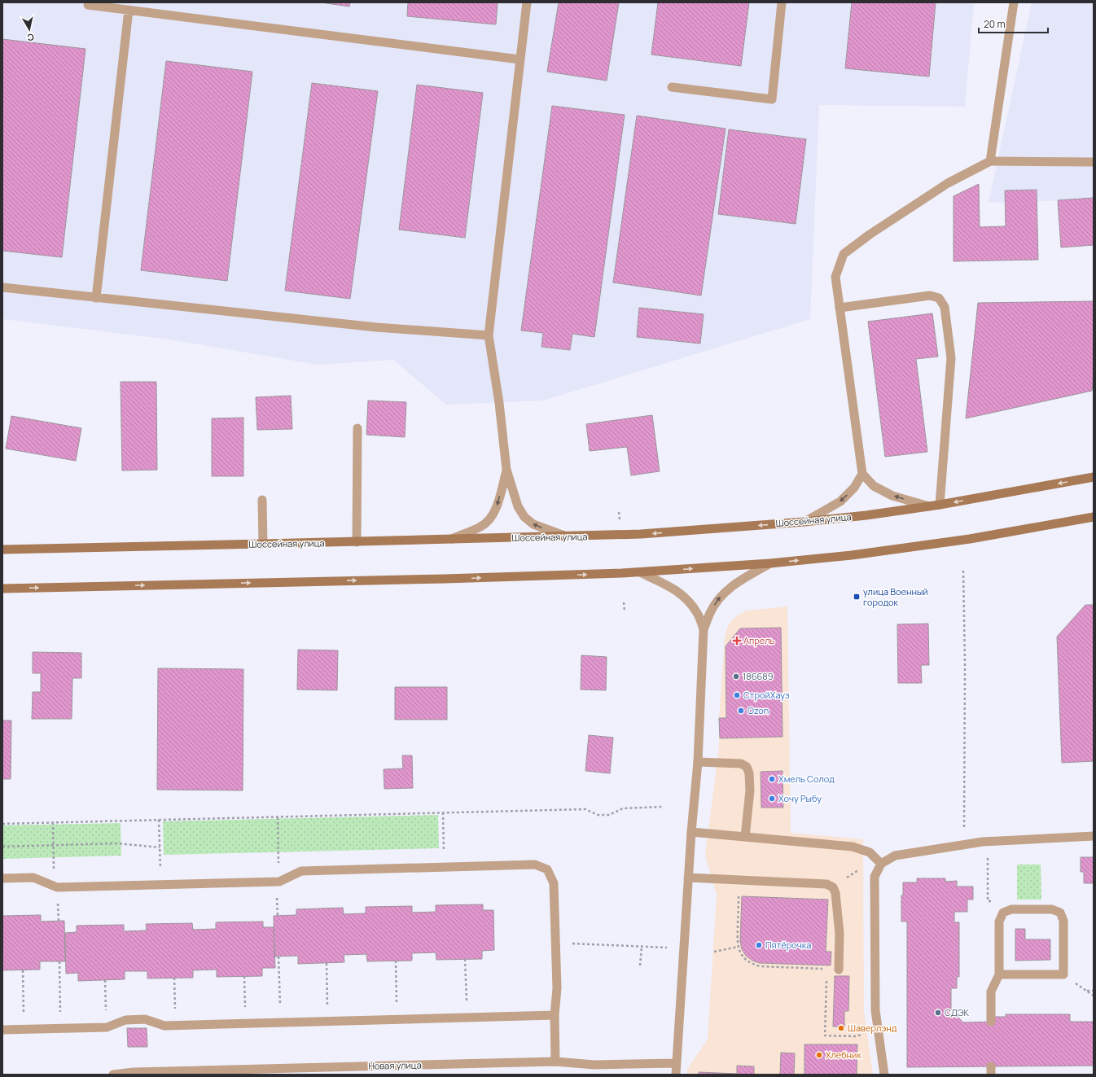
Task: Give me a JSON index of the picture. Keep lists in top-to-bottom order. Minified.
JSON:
{"streets":{"main road":["Шоссейная улица"],"street":["Новая улица"]},"places":{"transit":["улица Военный городок"],"health":["Апрель"],"other":["186689","СтройХауз","Ozon","Хмель Солод","Хочу Рыбу","Пятёрочка","СДЭК","Шаверлэнд","Хлебник"]},"scale_bar":"20 m","north":"bottom"}
